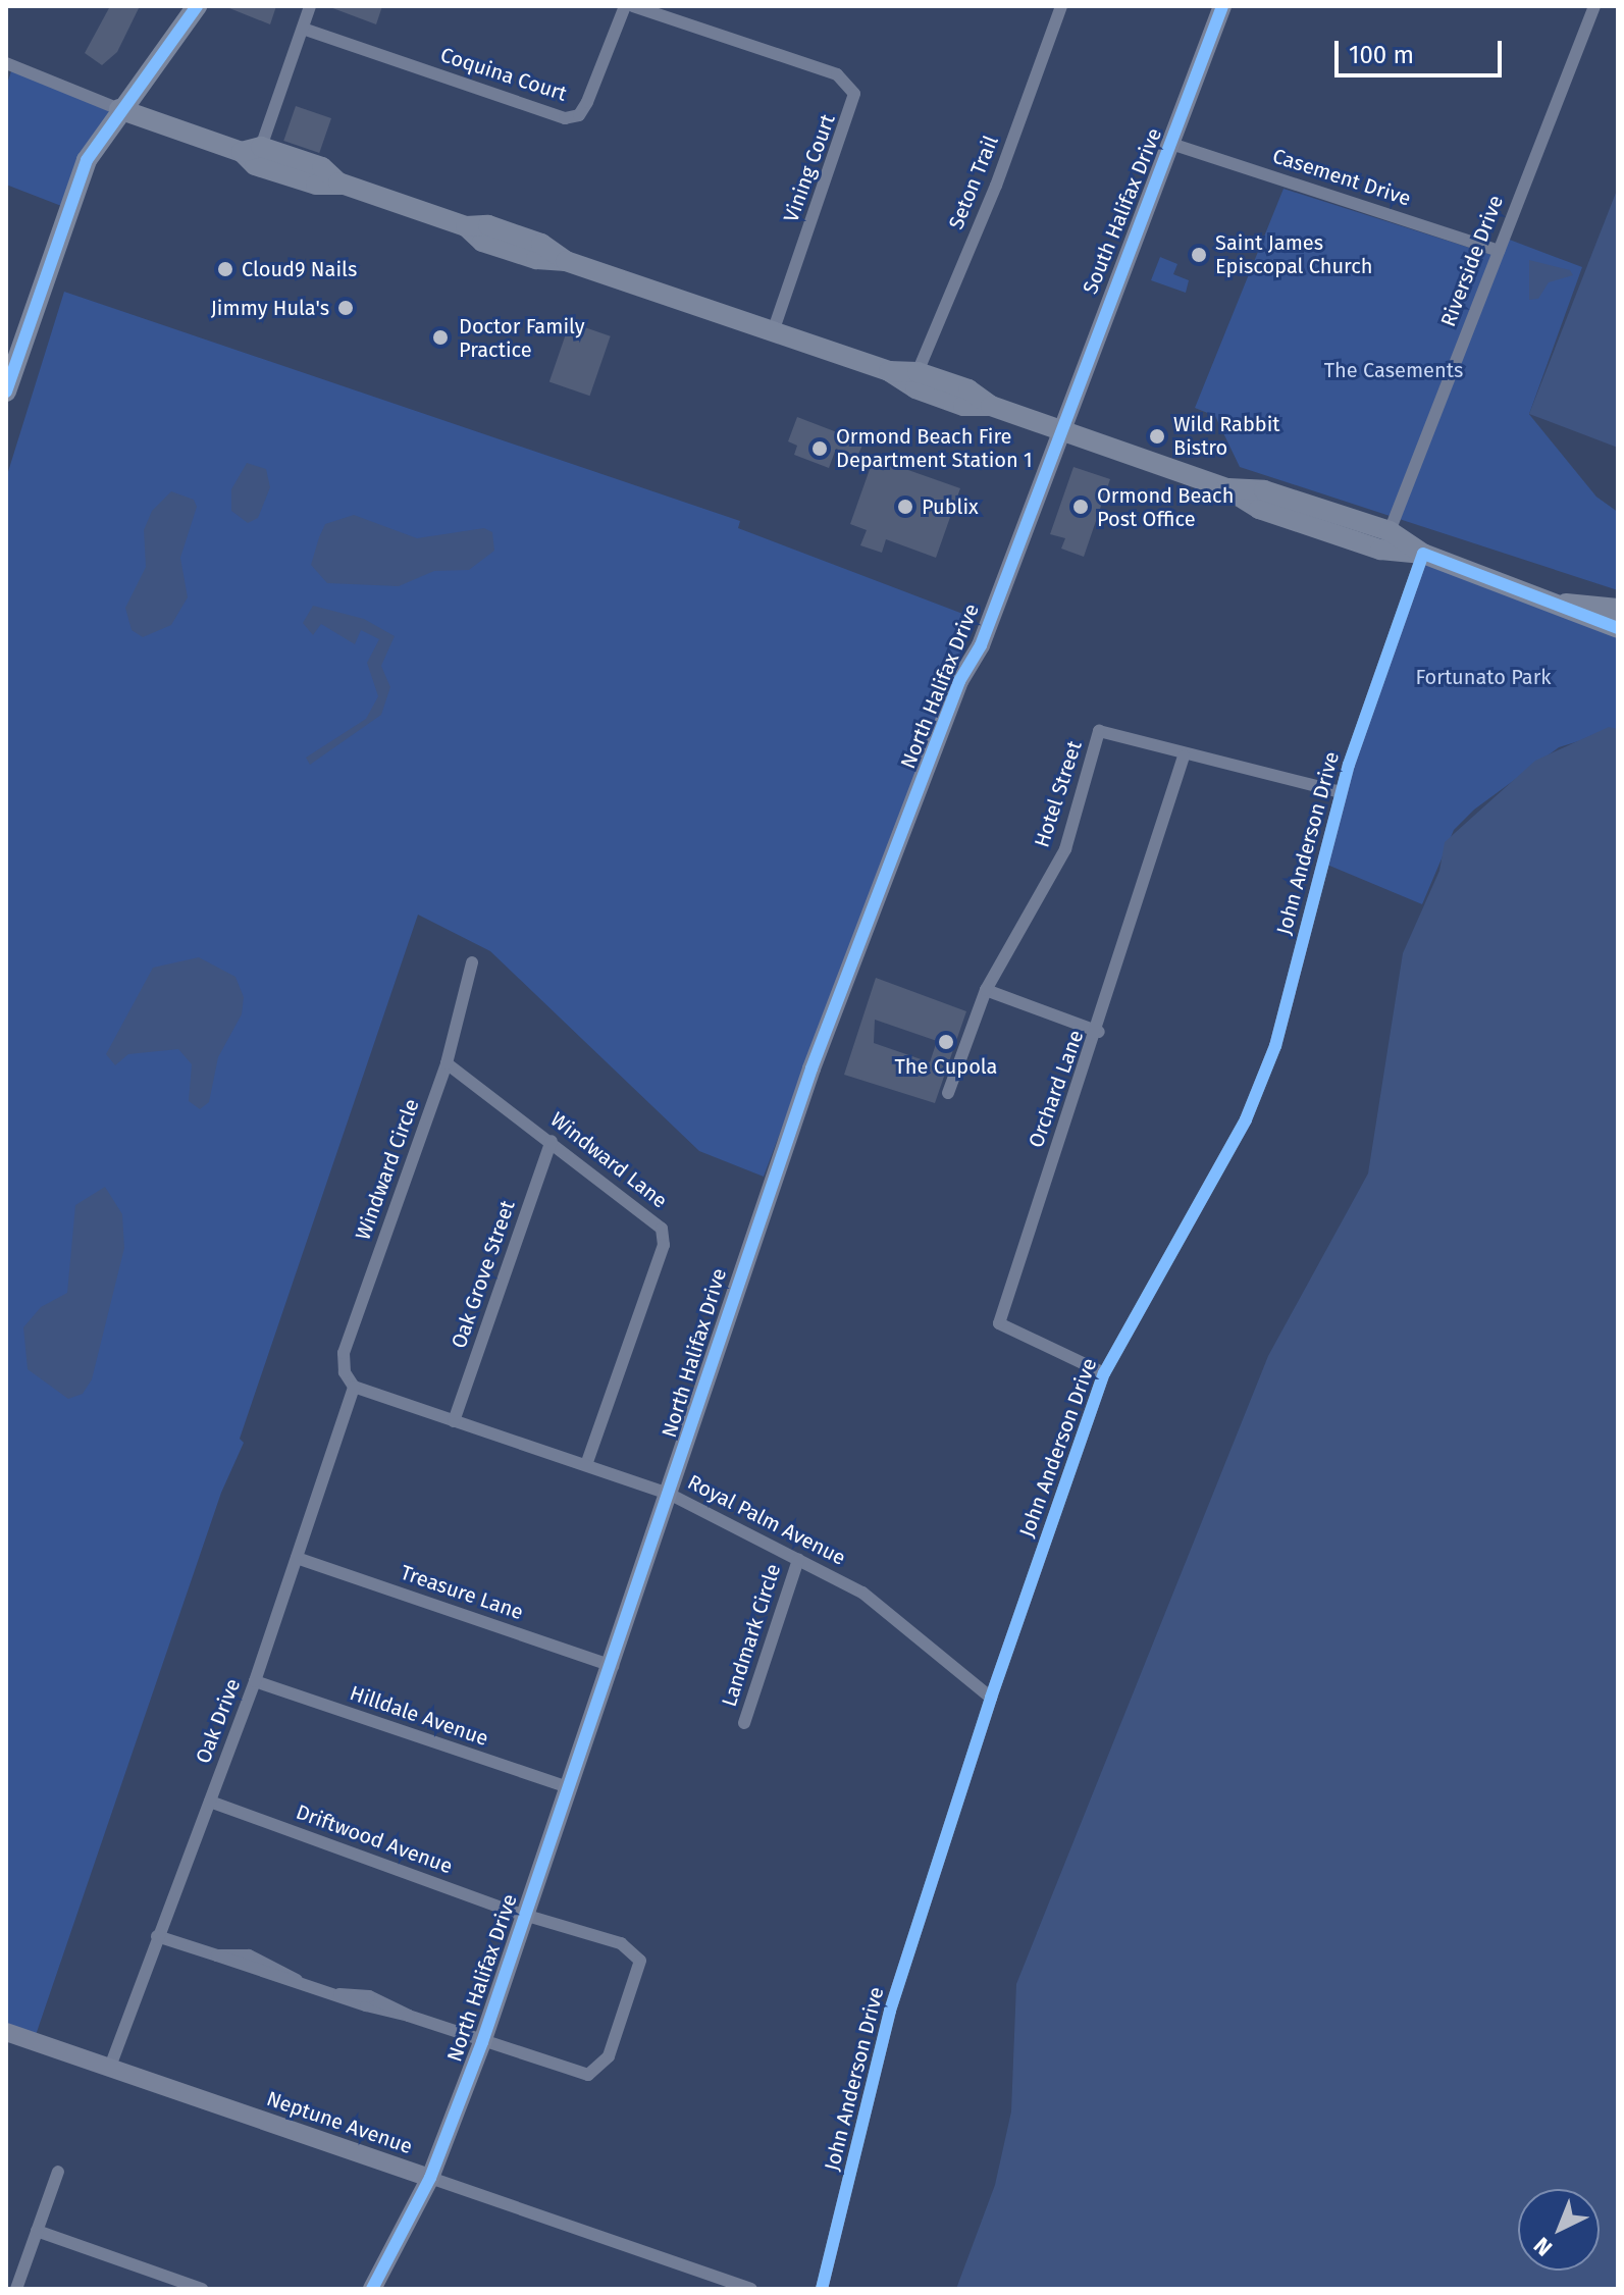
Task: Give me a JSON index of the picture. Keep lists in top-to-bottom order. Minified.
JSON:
{"streets":{"street":["Coquina Court","Vining Court","Casement Drive","Seton Trail","South Halifax Drive","Riverside Drive","North Halifax Drive","Hotel Street","John Anderson Drive","Orchard Lane","Windward Lane","Windward Circle","Oak Grove Street","Royal Palm Avenue","Treasure Lane","Landmark Circle","Hilldale Avenue","Oak Drive","Driftwood Avenue","Neptune Avenue"]},"crossings":[["Casement Drive","South Halifax Drive"],["Casement Drive","Riverside Drive"],["South Halifax Drive","North Halifax Drive"],["North Halifax Drive","Royal Palm Avenue"],["North Halifax Drive","Treasure Lane"],["North Halifax Drive","Hilldale Avenue"],["North Halifax Drive","Driftwood Avenue"],["North Halifax Drive","Neptune Avenue"],["Hotel Street","John Anderson Drive"],["Hotel Street","Orchard Lane"],["John Anderson Drive","Orchard Lane"],["John Anderson Drive","Royal Palm Avenue"],["Windward Lane","Windward Circle"],["Windward Lane","Oak Grove Street"],["Windward Lane","Royal Palm Avenue"],["Windward Circle","Royal Palm Avenue"],["Windward Circle","Oak Drive"],["Oak Grove Street","Royal Palm Avenue"],["Royal Palm Avenue","Landmark Circle"],["Royal Palm Avenue","Oak Drive"],["Treasure Lane","Oak Drive"],["Hilldale Avenue","Oak Drive"],["Oak Drive","Driftwood Avenue"],["Oak Drive","Neptune Avenue"]],"parks":["The Casements","Fortunato Park"],"places":["Saint James Episcopal Church","Cloud9 Nails","Jimmy Hula's","Doctor Family Practice","Wild Rabbit Bistro","Ormond Beach Fire Department Station 1","Publix","Ormond Beach Post Office","The Cupola"],"scale_bar":"100 m","north":"bottom left"}
